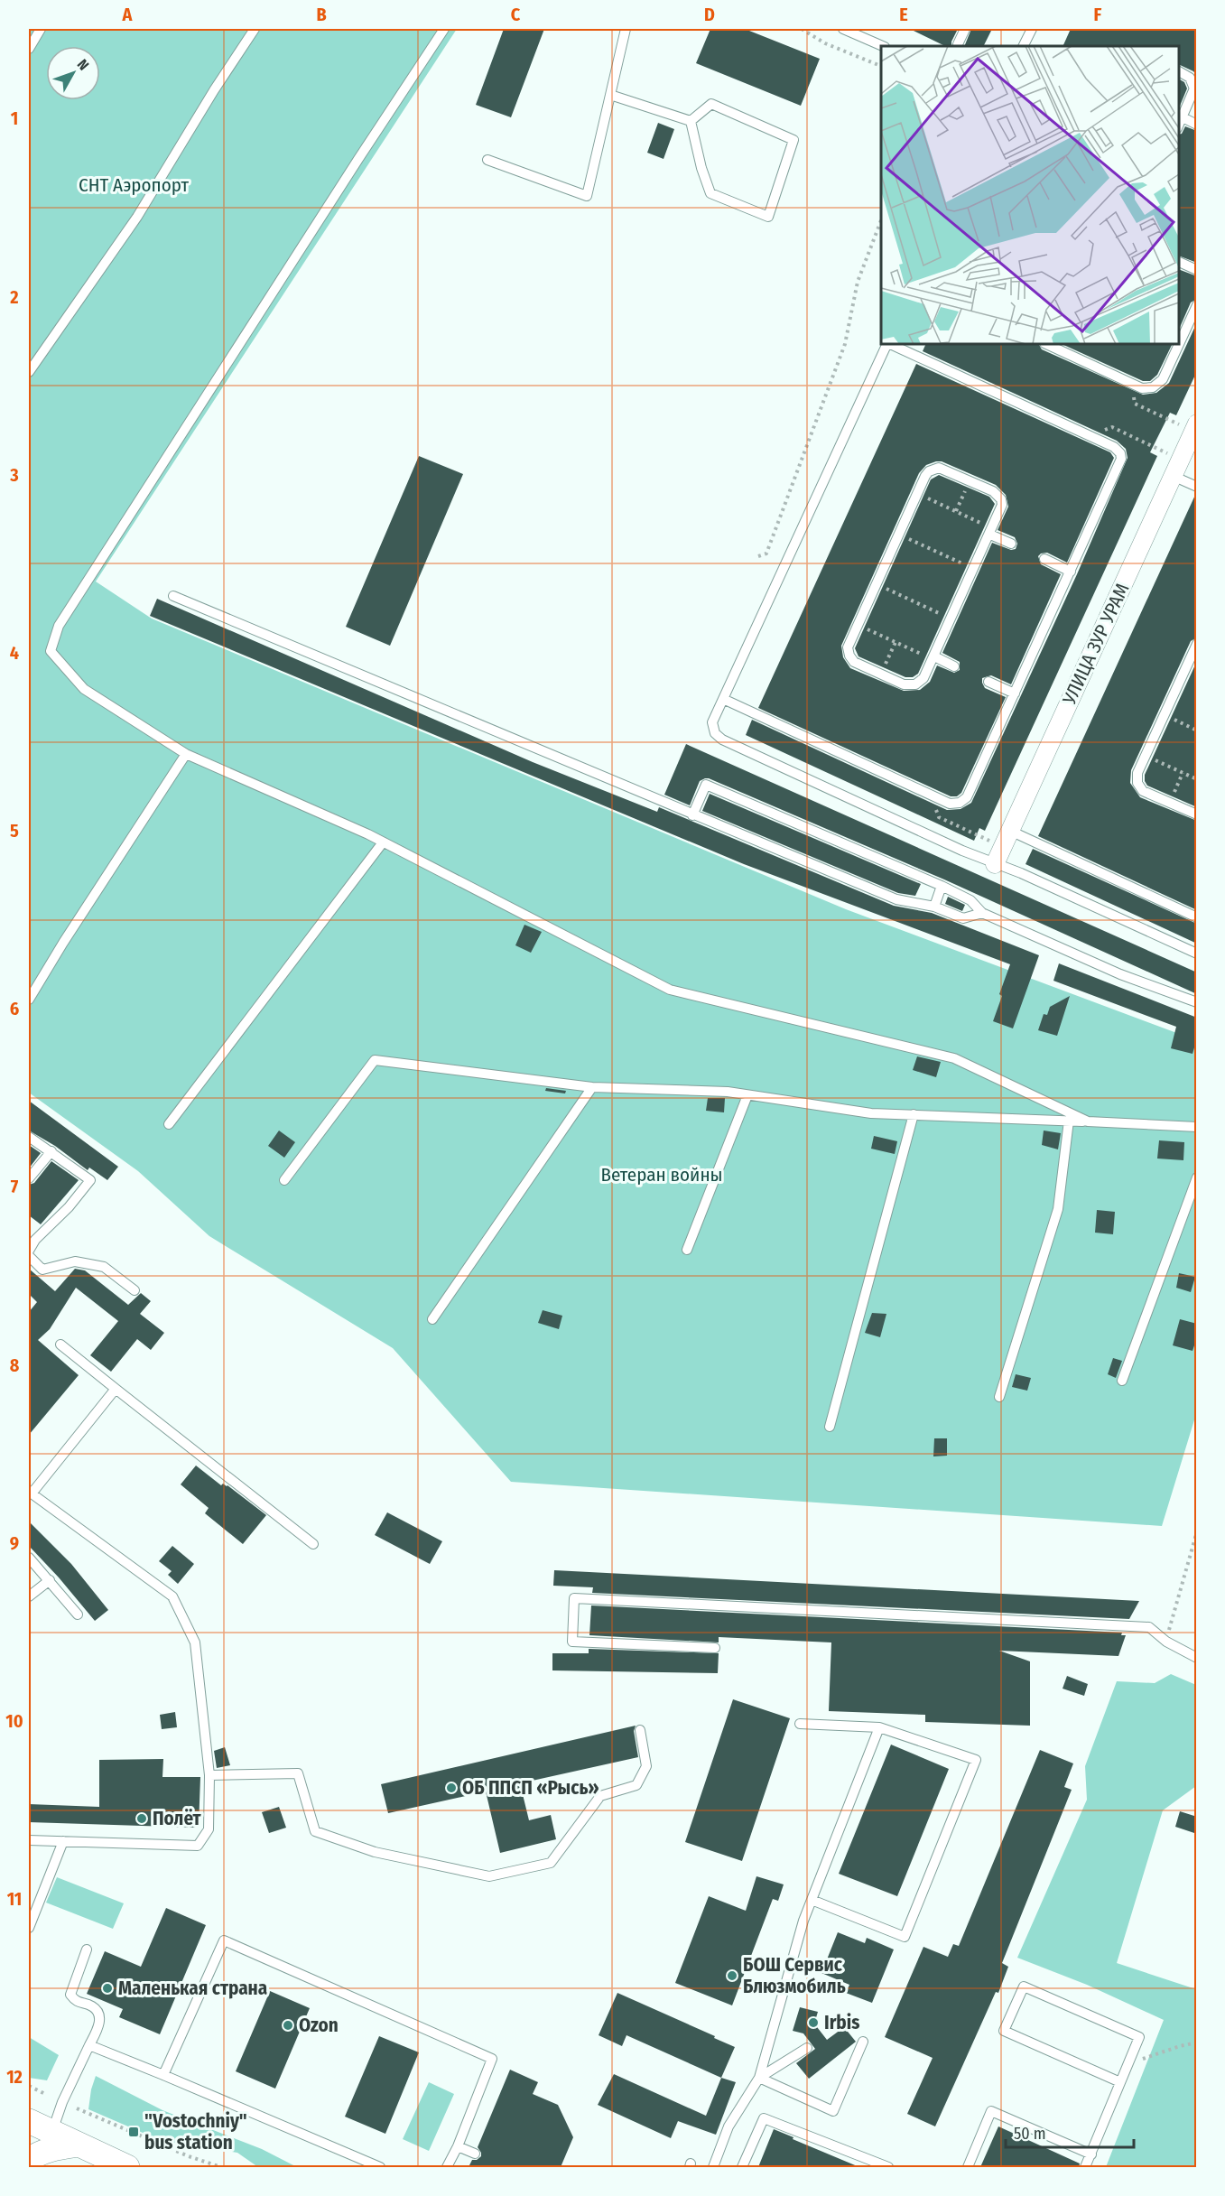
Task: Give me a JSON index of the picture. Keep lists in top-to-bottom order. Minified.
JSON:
{"streets":{"street":["УЛИЦА ЗУР УРАМ"]},"parks":["СНТ Аэропорт","Ветеран войны"],"places":{"other":["ОБ ППСП «Рысь»","Полёт","БОШ Сервис Блюзмобиль","Маленькая страна","Irbis","Ozon"],"transit":["\"Vostochniy\" bus station"]},"scale_bar":"50 m","north":"top right","grid":{"columns":["A","B","C","D","E","F"],"rows":["1","2","3","4","5","6","7","8","9","10","11","12"]}}
